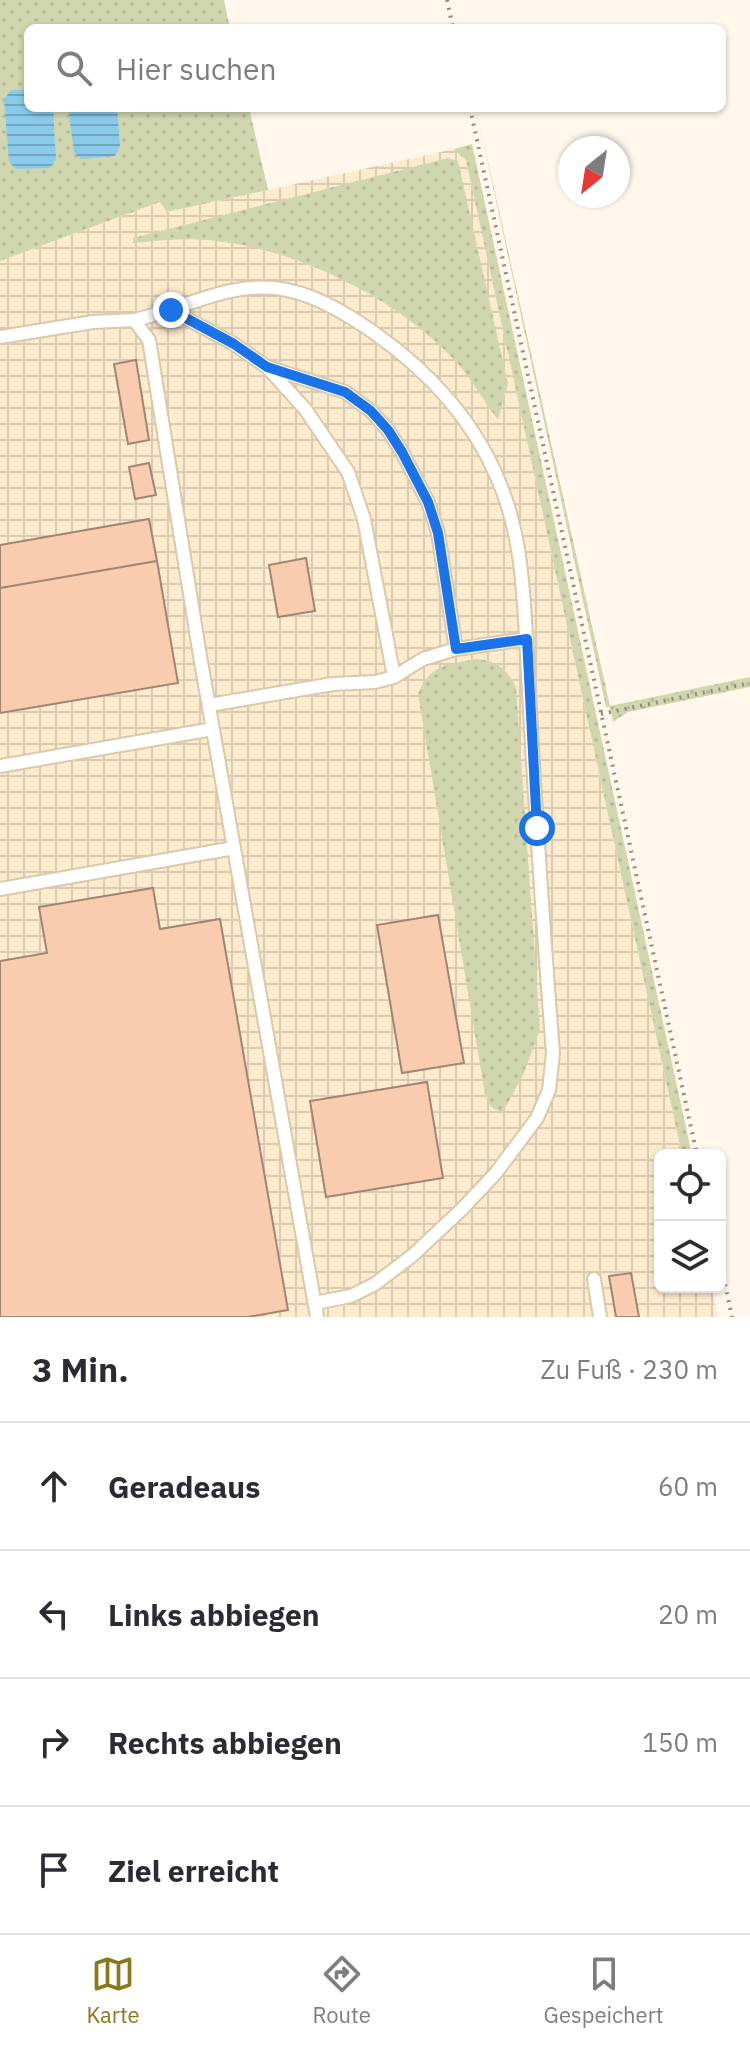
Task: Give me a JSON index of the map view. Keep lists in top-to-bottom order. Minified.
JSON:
{"north":"bottom left","page":{"search":"Hier suchen","heading":["3 Min.","Zu Fuß · 230 m"],"list":[["Geradeaus","60 m"],["Links abbiegen","20 m"],["Rechts abbiegen","150 m"],"Ziel erreicht"],"nav":["Karte","Route","Gespeichert"]}}
